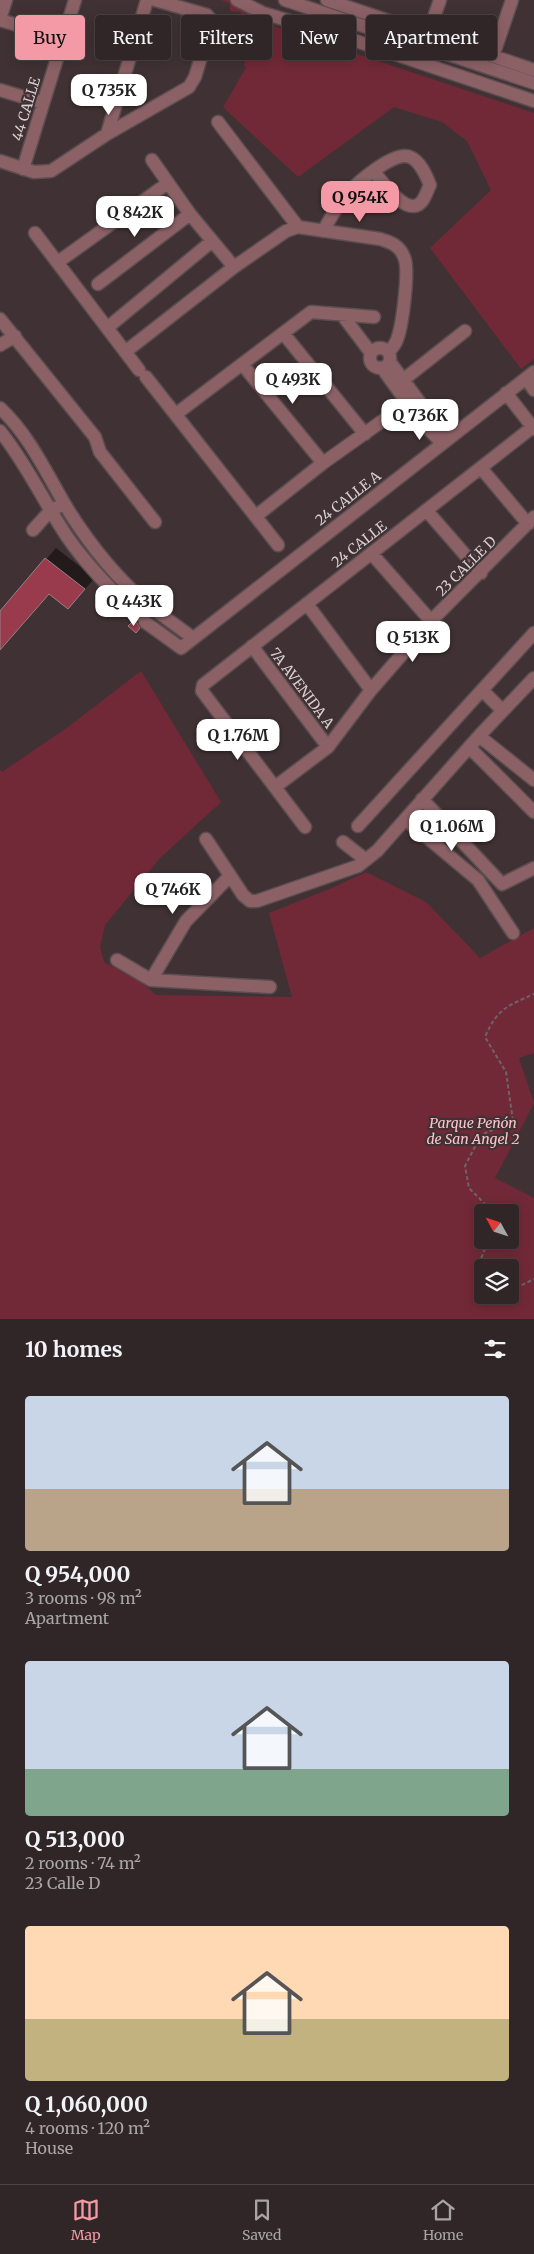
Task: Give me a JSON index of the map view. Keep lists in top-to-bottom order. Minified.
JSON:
{"streets":{"street":["44 CALLE","24 CALLE A","24 CALLE","23 CALLE D","7A AVENIDA A"]},"crossings":[["24 CALLE","23 CALLE D"],["24 CALLE","7A AVENIDA A"],["23 CALLE D","7A AVENIDA A"]],"parks":["Parque Peñón de San Angel 2"],"north":"top left","page":{"chip":["Buy","Rent","Filters","New","Apartment"],"price":["Q 735K","Q 954K","Q 842K","Q 493K","Q 736K","Q 443K","Q 513K","Q 1.76M","Q 1.06M","Q 746K"],"heading":"10 homes","list":[{"name":"Q 954,000","note":"3 rooms · 98 m² · Apartment"},{"name":"Q 513,000","note":"2 rooms · 74 m² · 23 Calle D"},{"name":"Q 1,060,000","note":"4 rooms · 120 m² · House"}],"tabs":["Map","Saved","Home"]}}
